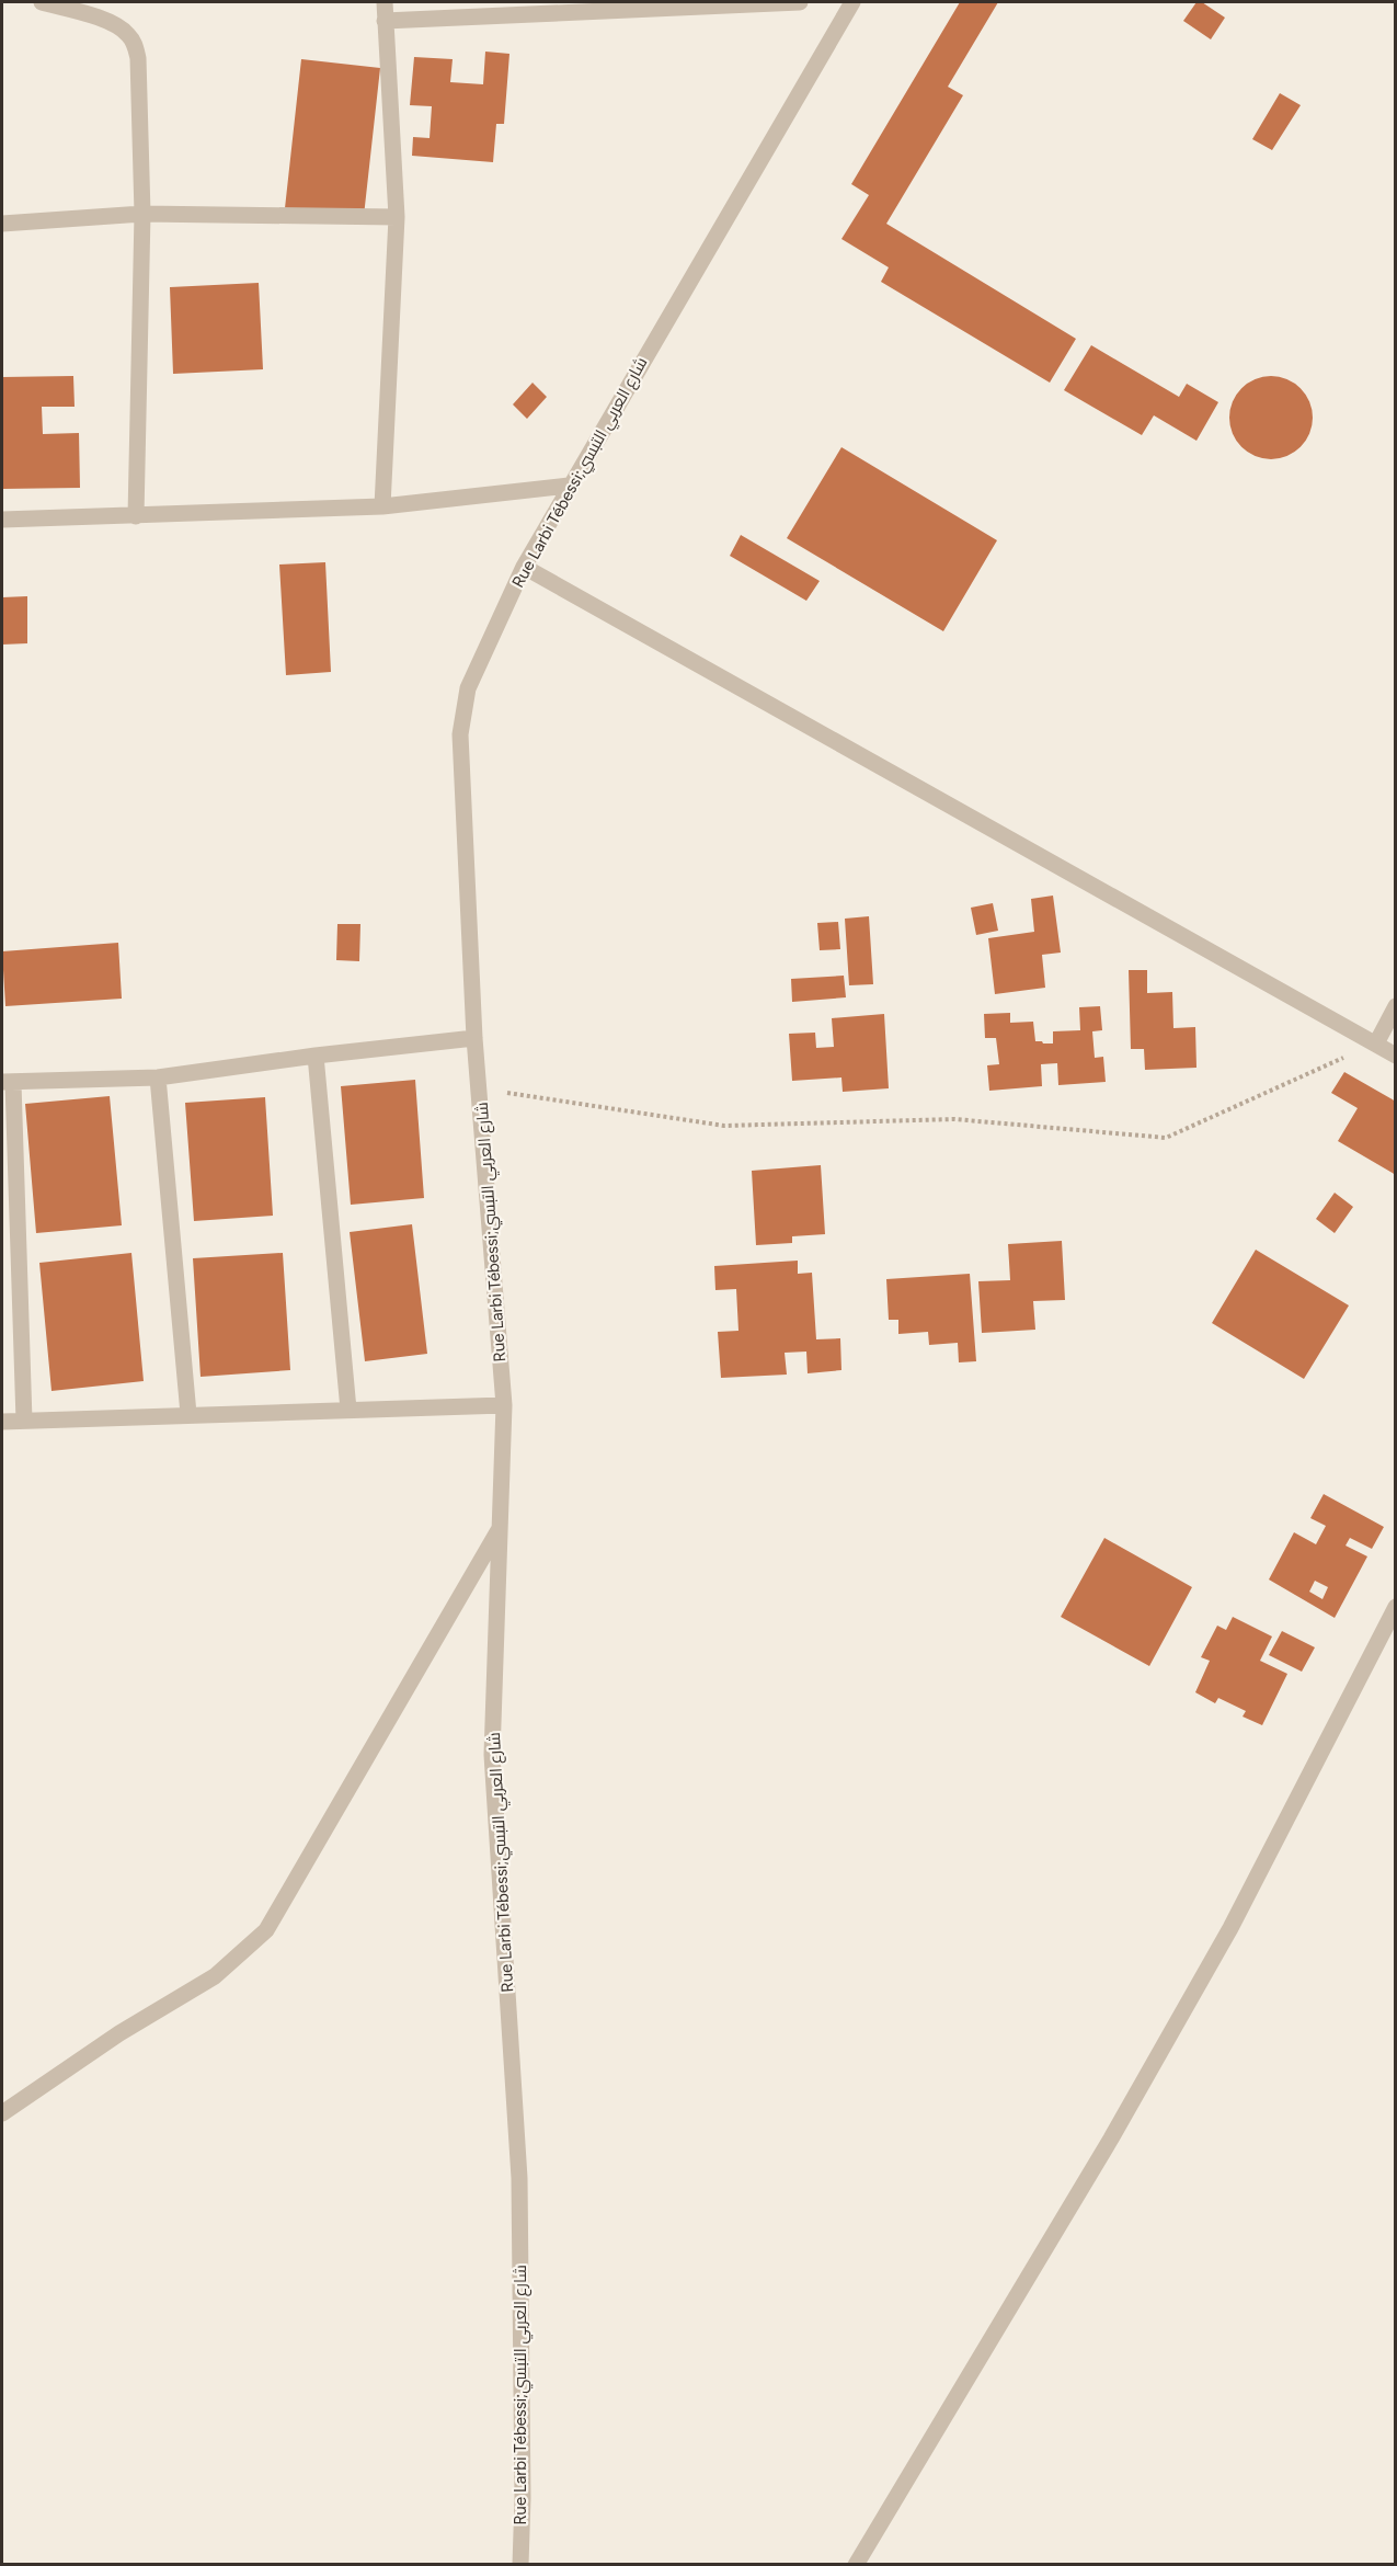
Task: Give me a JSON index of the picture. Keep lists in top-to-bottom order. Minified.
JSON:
{"streets":{"street":["Rue Larbi Tébessi;شارع العربي التبسي"]}}
